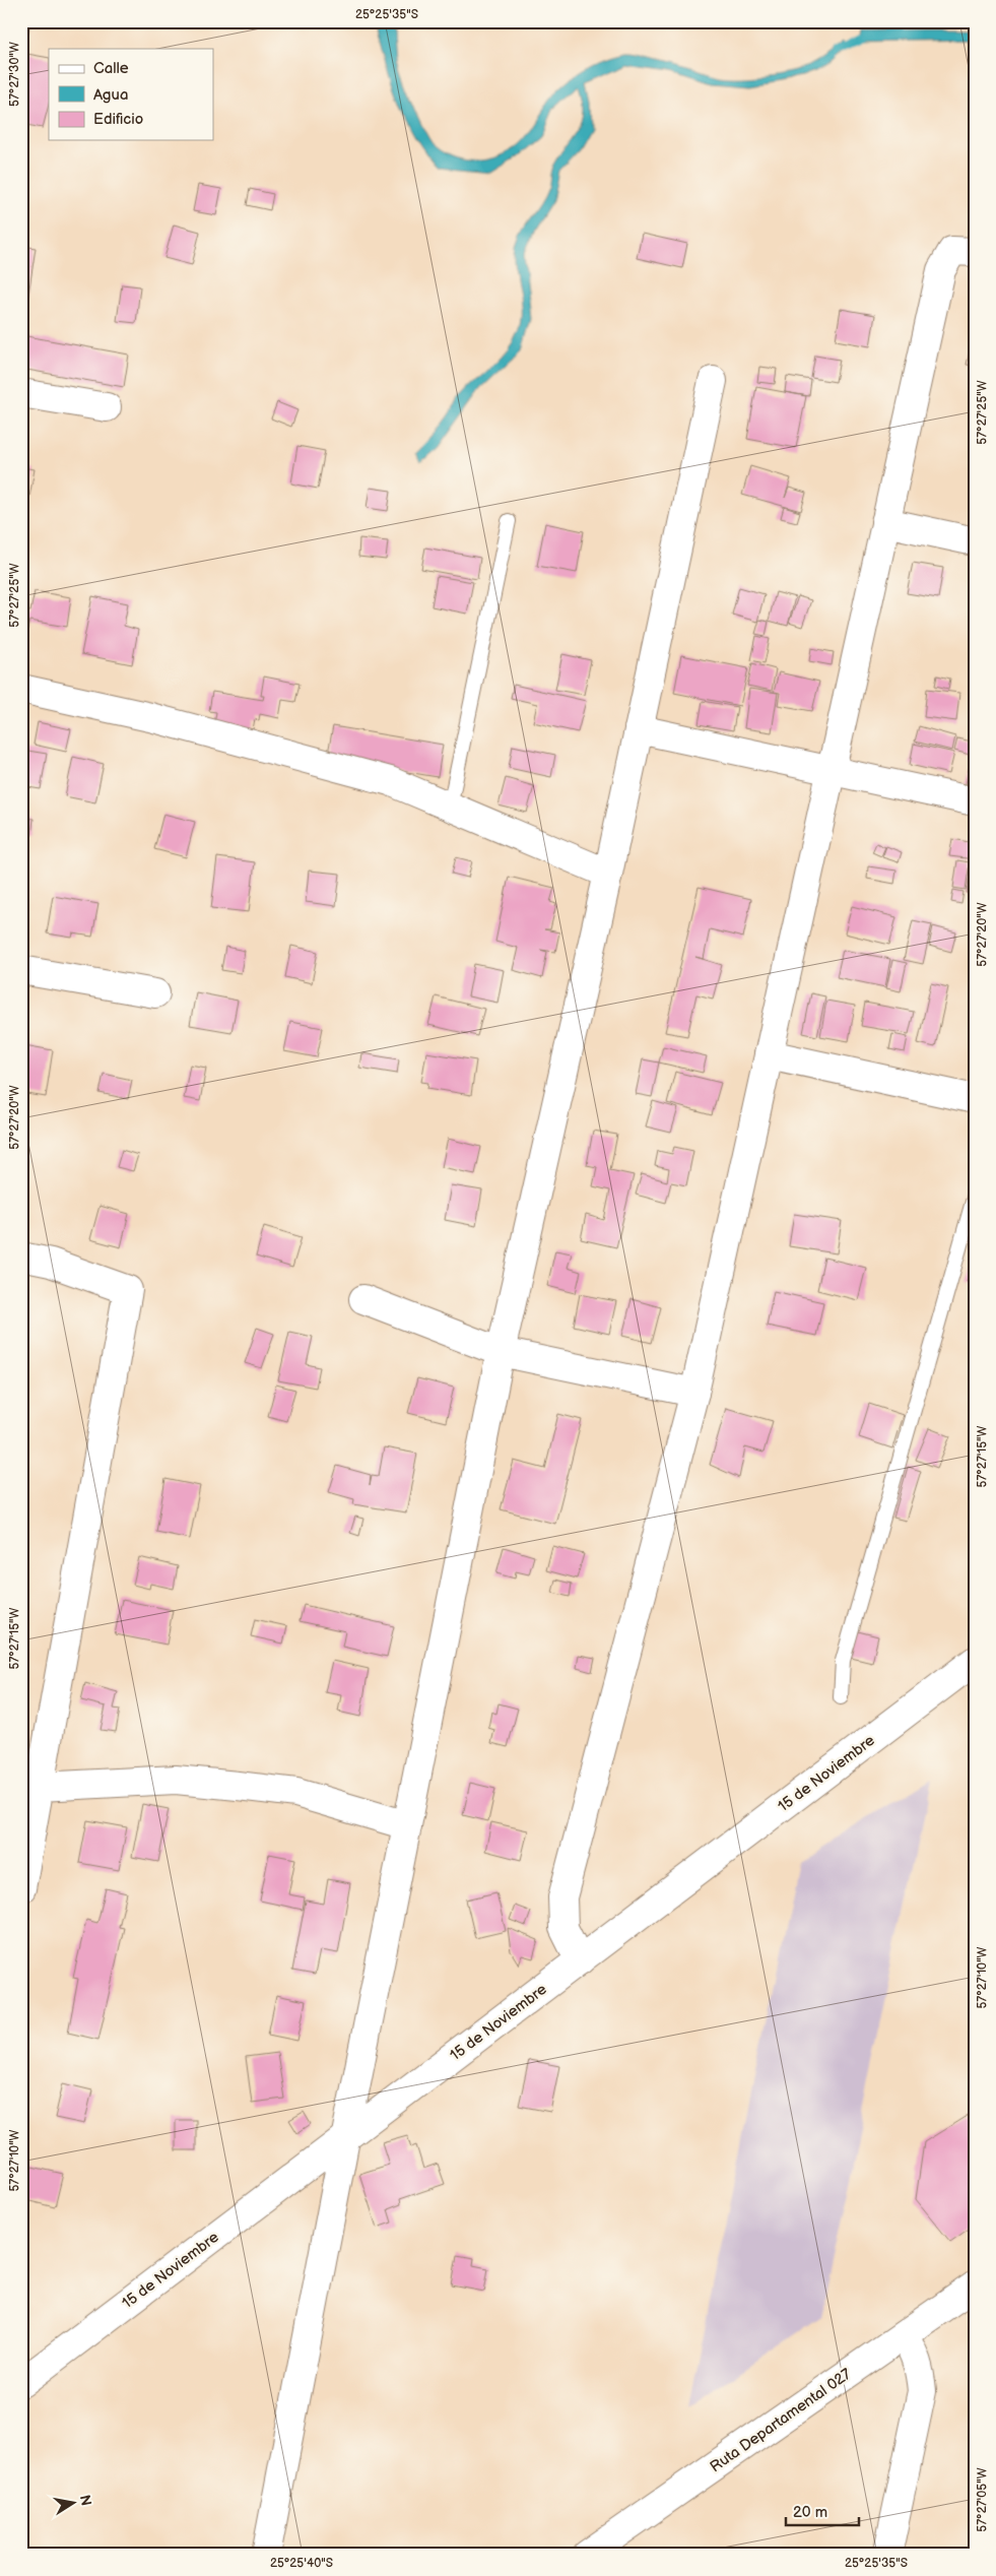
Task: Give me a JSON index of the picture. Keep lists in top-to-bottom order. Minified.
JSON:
{"streets":{"street":["15 de Noviembre","Ruta Departamental 027"]},"legend":["Calle","Agua","Edificio"],"scale_bar":"20 m","north":"right","coordinates":["25°25'35\"S","57°27'30\"W","57°27'25\"W","57°27'20\"W","57°27'15\"W","57°27'10\"W","57°27'05\"W","25°25'40\"S"]}
